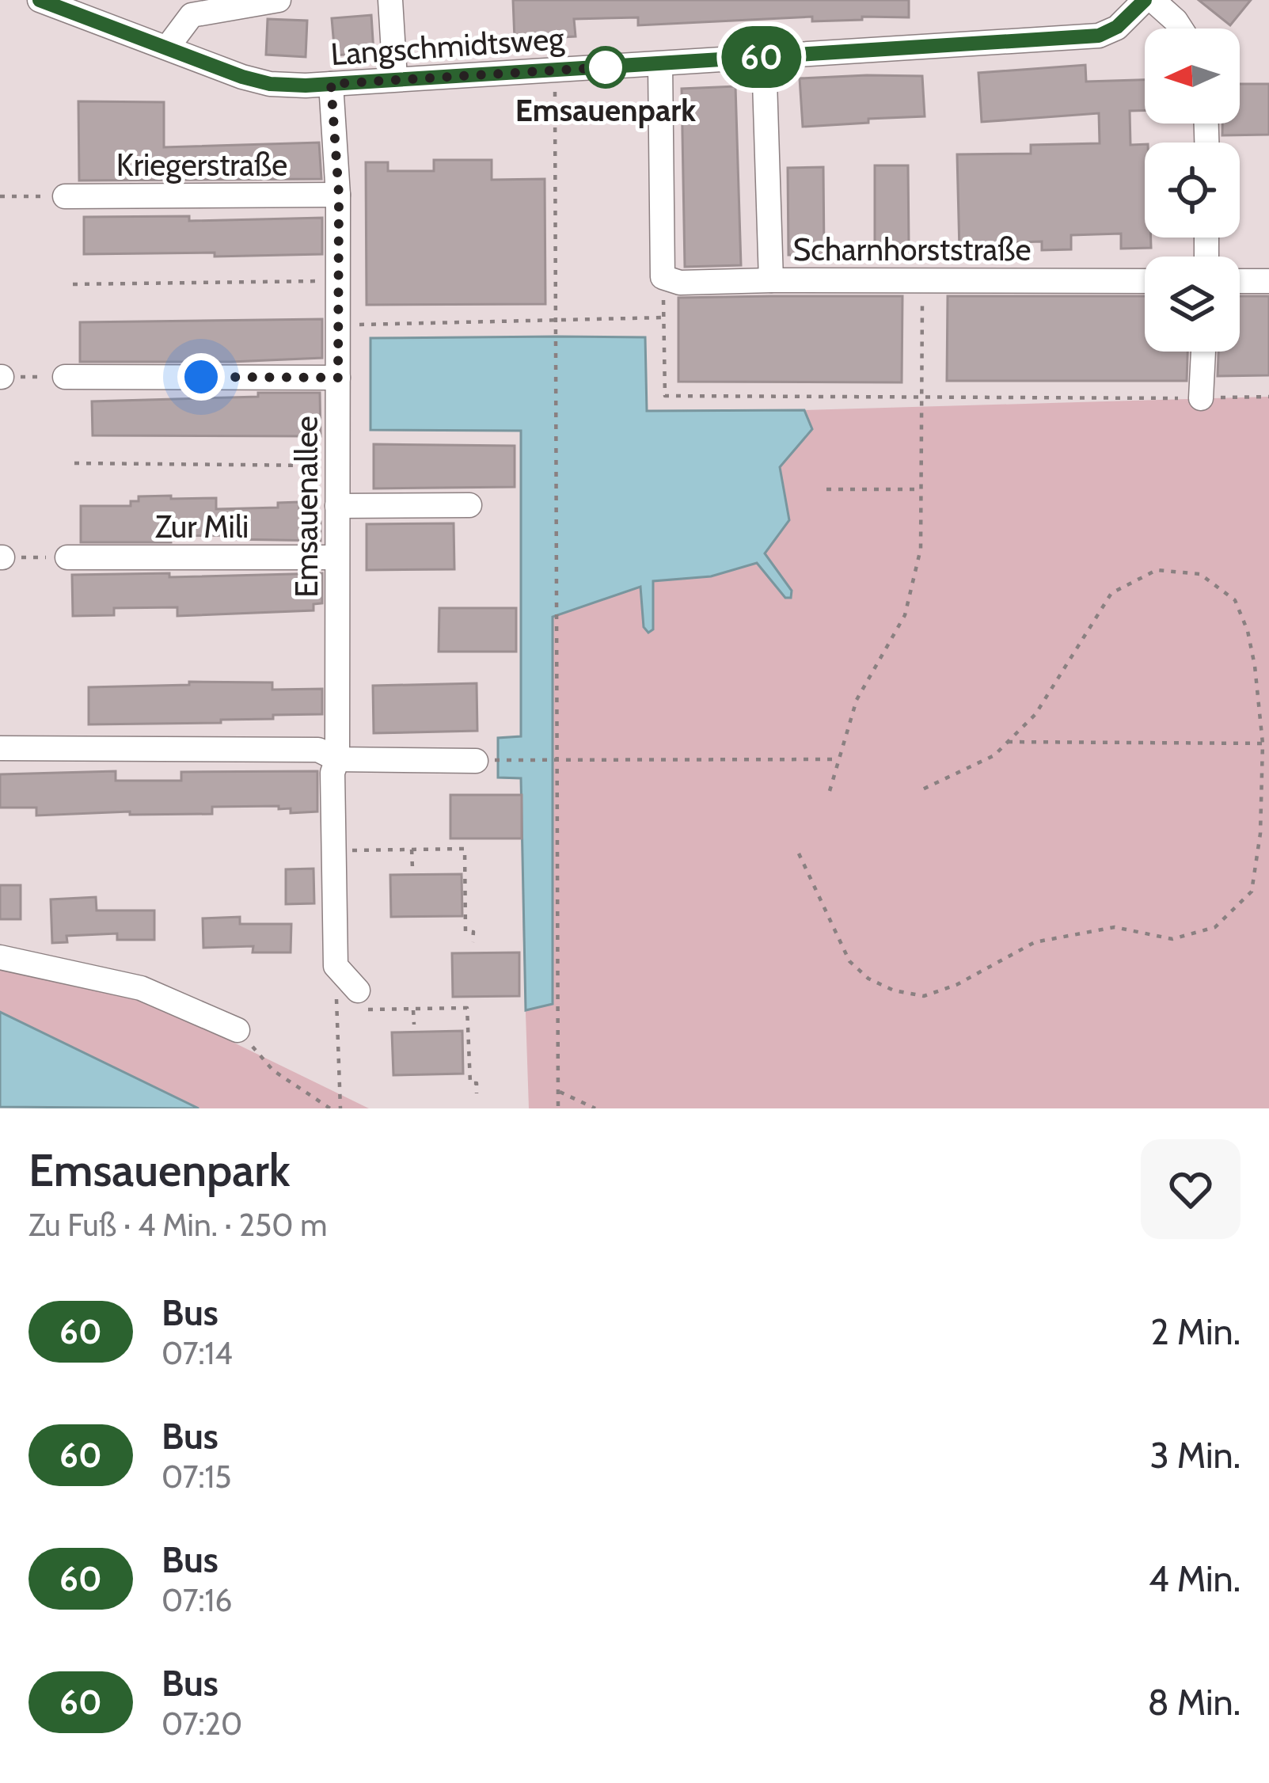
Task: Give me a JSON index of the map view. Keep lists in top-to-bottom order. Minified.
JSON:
{"streets":{"street":["Langschmidtsweg","Kriegerstraße","Scharnhorststraße","Emsauenallee","Zur Mili"]},"crossings":[["Langschmidtsweg","Scharnhorststraße"],["Langschmidtsweg","Emsauenallee"],["Kriegerstraße","Emsauenallee"],["Emsauenallee","Zur Mili"]],"places":["Emsauenpark"],"lines":["bus line 60"],"north":"left","page":{"on_map":"60","heading":["Emsauenpark","Zu Fuß · 4 Min. · 250 m"],"list":[{"mark":"60","name":"Bus","note":"07:14","value":"2 Min."},{"mark":"60","name":"Bus","note":"07:15","value":"3 Min."},{"mark":"60","name":"Bus","note":"07:16","value":"4 Min."},{"mark":"60","name":"Bus","note":"07:20","value":"8 Min."}]}}
